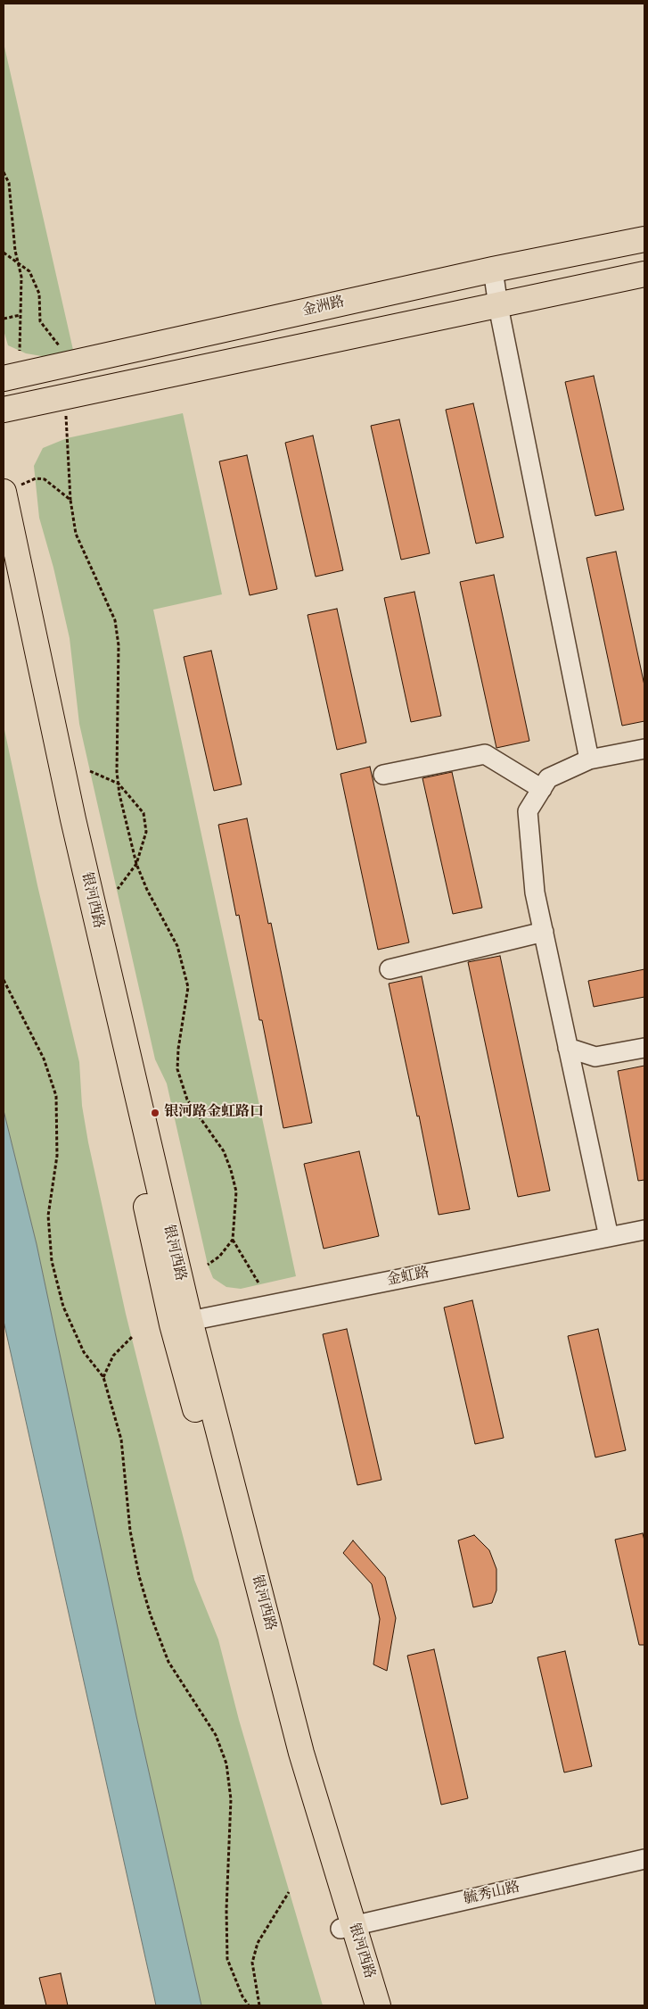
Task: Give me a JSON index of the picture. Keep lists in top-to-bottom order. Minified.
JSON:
{"streets":{"main road":["金洲路","银河西路"],"street":["金虹路","毓秀山路"]},"crossings":[["银河西路","金虹路"],["银河西路","毓秀山路"]],"places":["银河路金虹路口"]}
